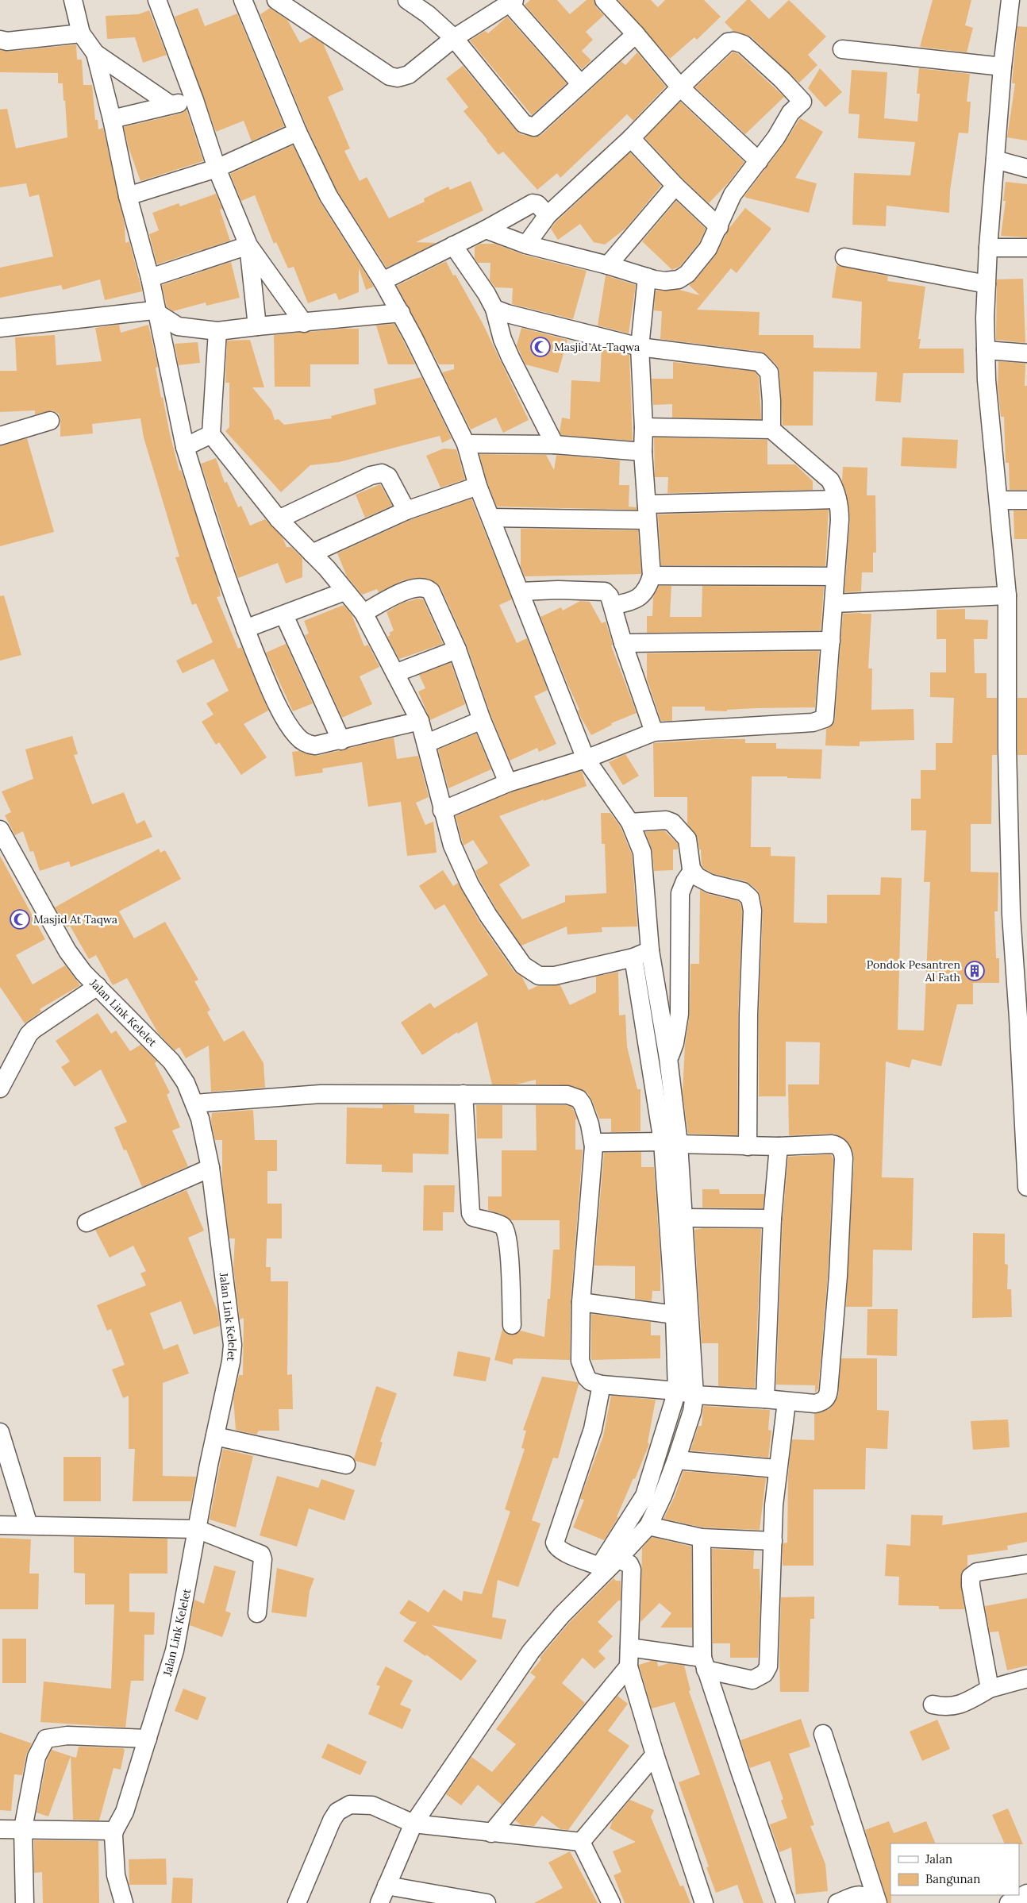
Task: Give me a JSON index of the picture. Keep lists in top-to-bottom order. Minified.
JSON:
{"streets":{"street":["Jalan Link Kelelet"]},"places":{"mosque":["Masjid At-Taqwa","Masjid At Taqwa"],"building":["Pondok Pesantren Al Fath"]},"legend":["Jalan","Bangunan"]}
